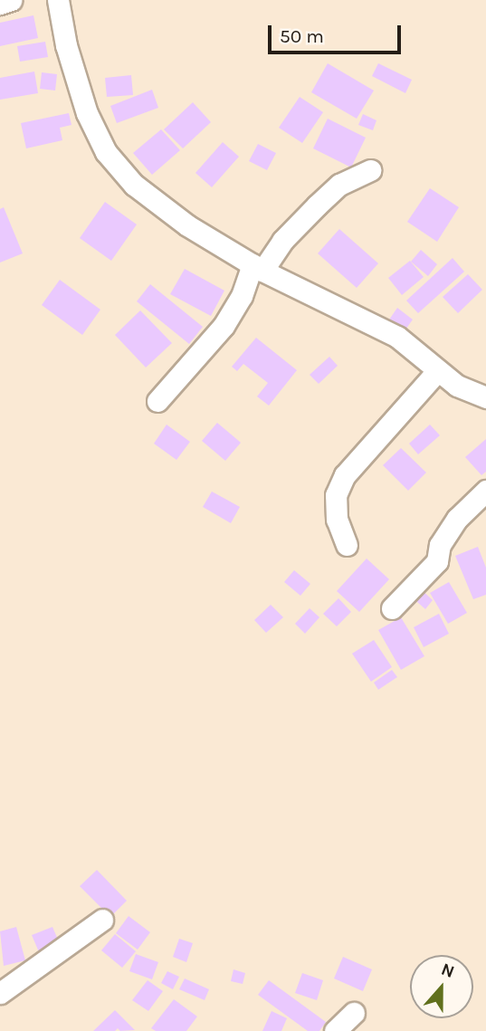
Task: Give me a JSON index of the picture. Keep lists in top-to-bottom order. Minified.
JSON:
{"scale_bar":"50 m","north":"top"}
